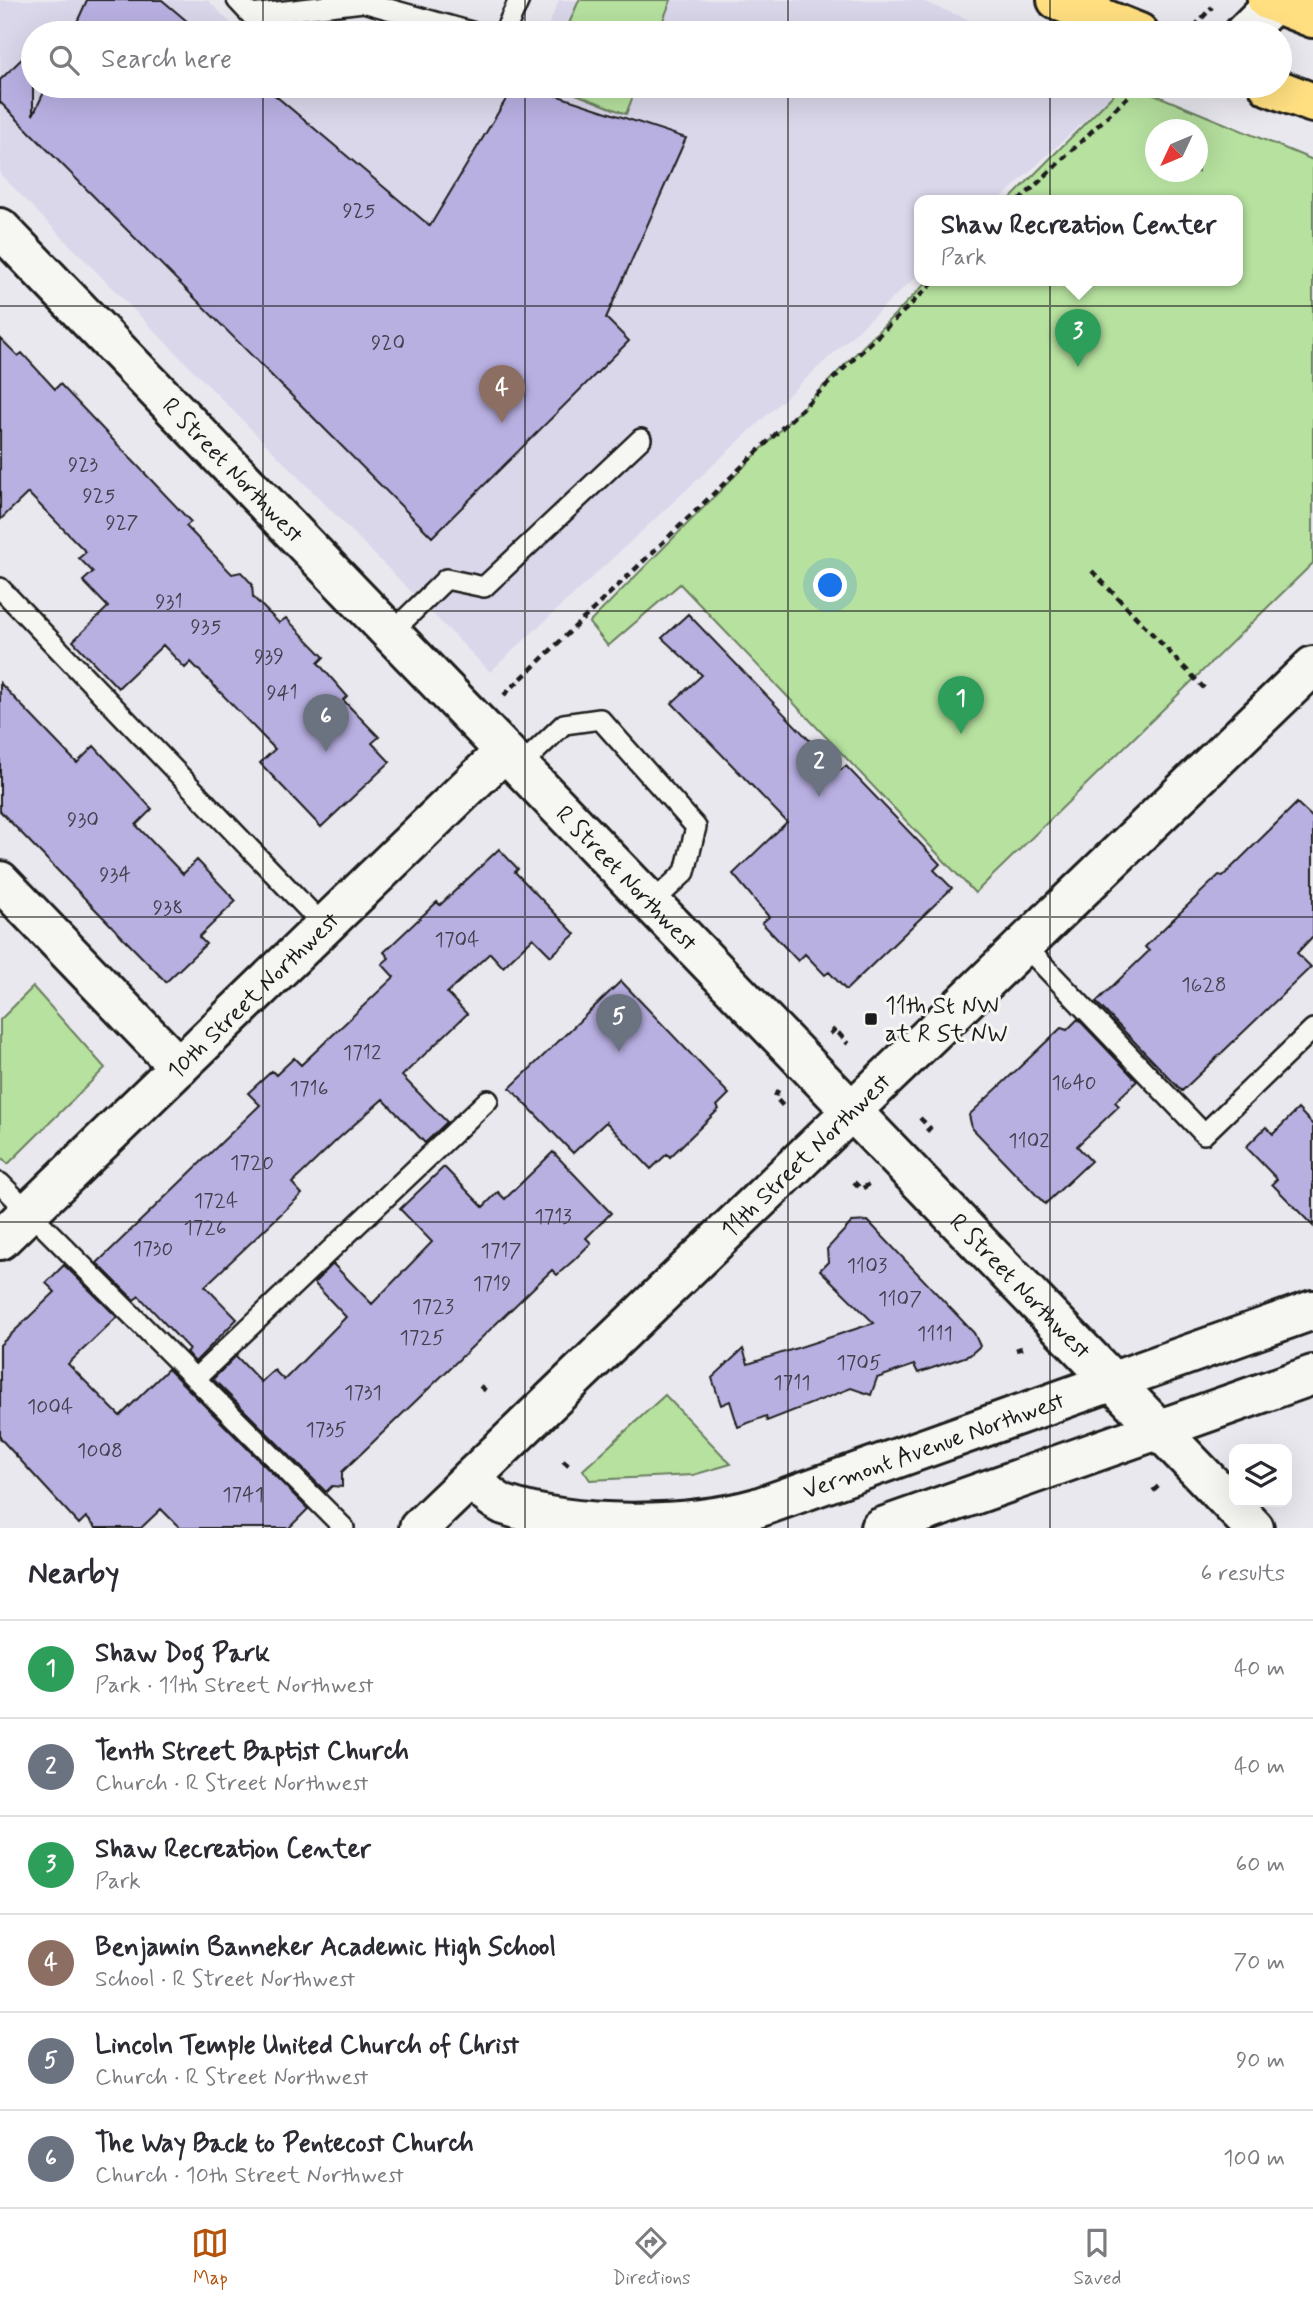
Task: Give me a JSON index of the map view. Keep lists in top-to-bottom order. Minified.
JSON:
{"streets":{"main road":["R Street Northwest","10th Street Northwest","11th Street Northwest","Vermont Avenue Northwest"]},"crossings":[["R Street Northwest","10th Street Northwest"],["R Street Northwest","11th Street Northwest"],["R Street Northwest","Vermont Avenue Northwest"],["11th Street Northwest","Vermont Avenue Northwest"]],"places":{"transit":["11th St NW at R St NW"]},"house_numbers":["925","920","923","925","927","931","935","939","941","930","934","938","1704","1628","1712","1640","1716","1102","1720","1724","1713","1726","1730","1717","1103","1719","1107","1723","1111","1725","1705","1711","1731","1004","1735","1008","1741"],"north":"bottom left","page":{"search":"Search here","popup":["Shaw Recreation Center","Park"],"pins":["3","4","1","6","2","5"],"heading":["Nearby","6 results"],"list":[{"mark":"1","name":"Shaw Dog Park","note":"Park · 11th Street Northwest","value":"40 m"},{"mark":"2","name":"Tenth Street Baptist Church","note":"Church · R Street Northwest","value":"40 m"},{"mark":"3","name":"Shaw Recreation Center","note":"Park","value":"60 m"},{"mark":"4","name":"Benjamin Banneker Academic High School","note":"School · R Street Northwest","value":"70 m"},{"mark":"5","name":"Lincoln Temple United Church of Christ","note":"Church · R Street Northwest","value":"90 m"},{"mark":"6","name":"The Way Back to Pentecost Church","note":"Church · 10th Street Northwest","value":"100 m"}],"nav":["Map","Directions","Saved"]}}
